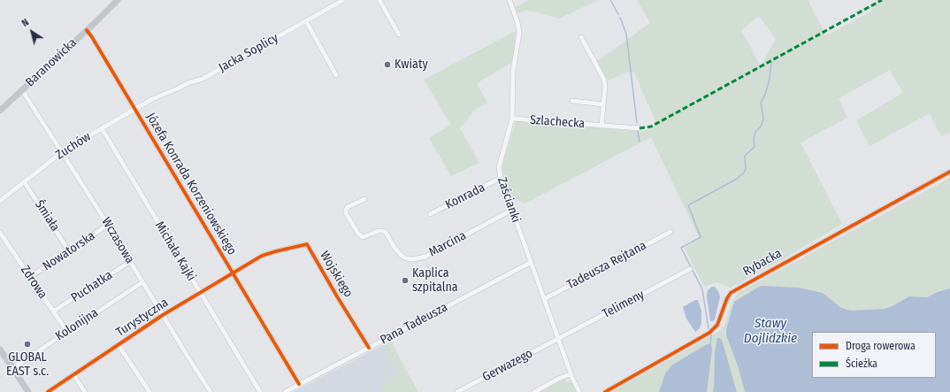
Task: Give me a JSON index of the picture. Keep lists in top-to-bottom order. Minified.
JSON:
{"streets":{"street":["Jacka Soplicy","Baranowicka","Szlachecka","Zuchów","Józefa Konrada Korzeniowskiego","Konrada","Zaścianki","Śmiała","Wczasowa","Marcina","Nowatorska","Michała Kajki","Rybacka","Tadeusza Rejtana","Wojskiego","Zdrowa","Puchatka","Telimeny","Turystyczna","Pana Tadeusza","Kolonijna","Gerwazego"]},"crossings":[["Jacka Soplicy","Zuchów"],["Baranowicka","Józefa Konrada Korzeniowskiego"],["Baranowicka","Wczasowa"],["Szlachecka","Zaścianki"],["Zuchów","Józefa Konrada Korzeniowskiego"],["Zuchów","Śmiała"],["Zuchów","Wczasowa"],["Zuchów","Michała Kajki"],["Józefa Konrada Korzeniowskiego","Turystyczna"],["Józefa Konrada Korzeniowskiego","Pana Tadeusza"],["Konrada","Zaścianki"],["Zaścianki","Marcina"],["Zaścianki","Tadeusza Rejtana"],["Zaścianki","Telimeny"],["Zaścianki","Pana Tadeusza"],["Zaścianki","Gerwazego"],["Śmiała","Nowatorska"],["Wczasowa","Nowatorska"],["Wczasowa","Puchatka"],["Wczasowa","Turystyczna"],["Wczasowa","Kolonijna"],["Nowatorska","Zdrowa"],["Michała Kajki","Turystyczna"],["Wojskiego","Turystyczna"],["Wojskiego","Pana Tadeusza"],["Zdrowa","Puchatka"],["Zdrowa","Kolonijna"],["Telimeny","Gerwazego"]],"water":["Stawy Dojlidzkie"],"places":["Kwiaty","Kaplica szpitalna","GLOBAL EAST s.c."],"legend":["Droga rowerowa","Ścieżka"],"north":"top left"}
